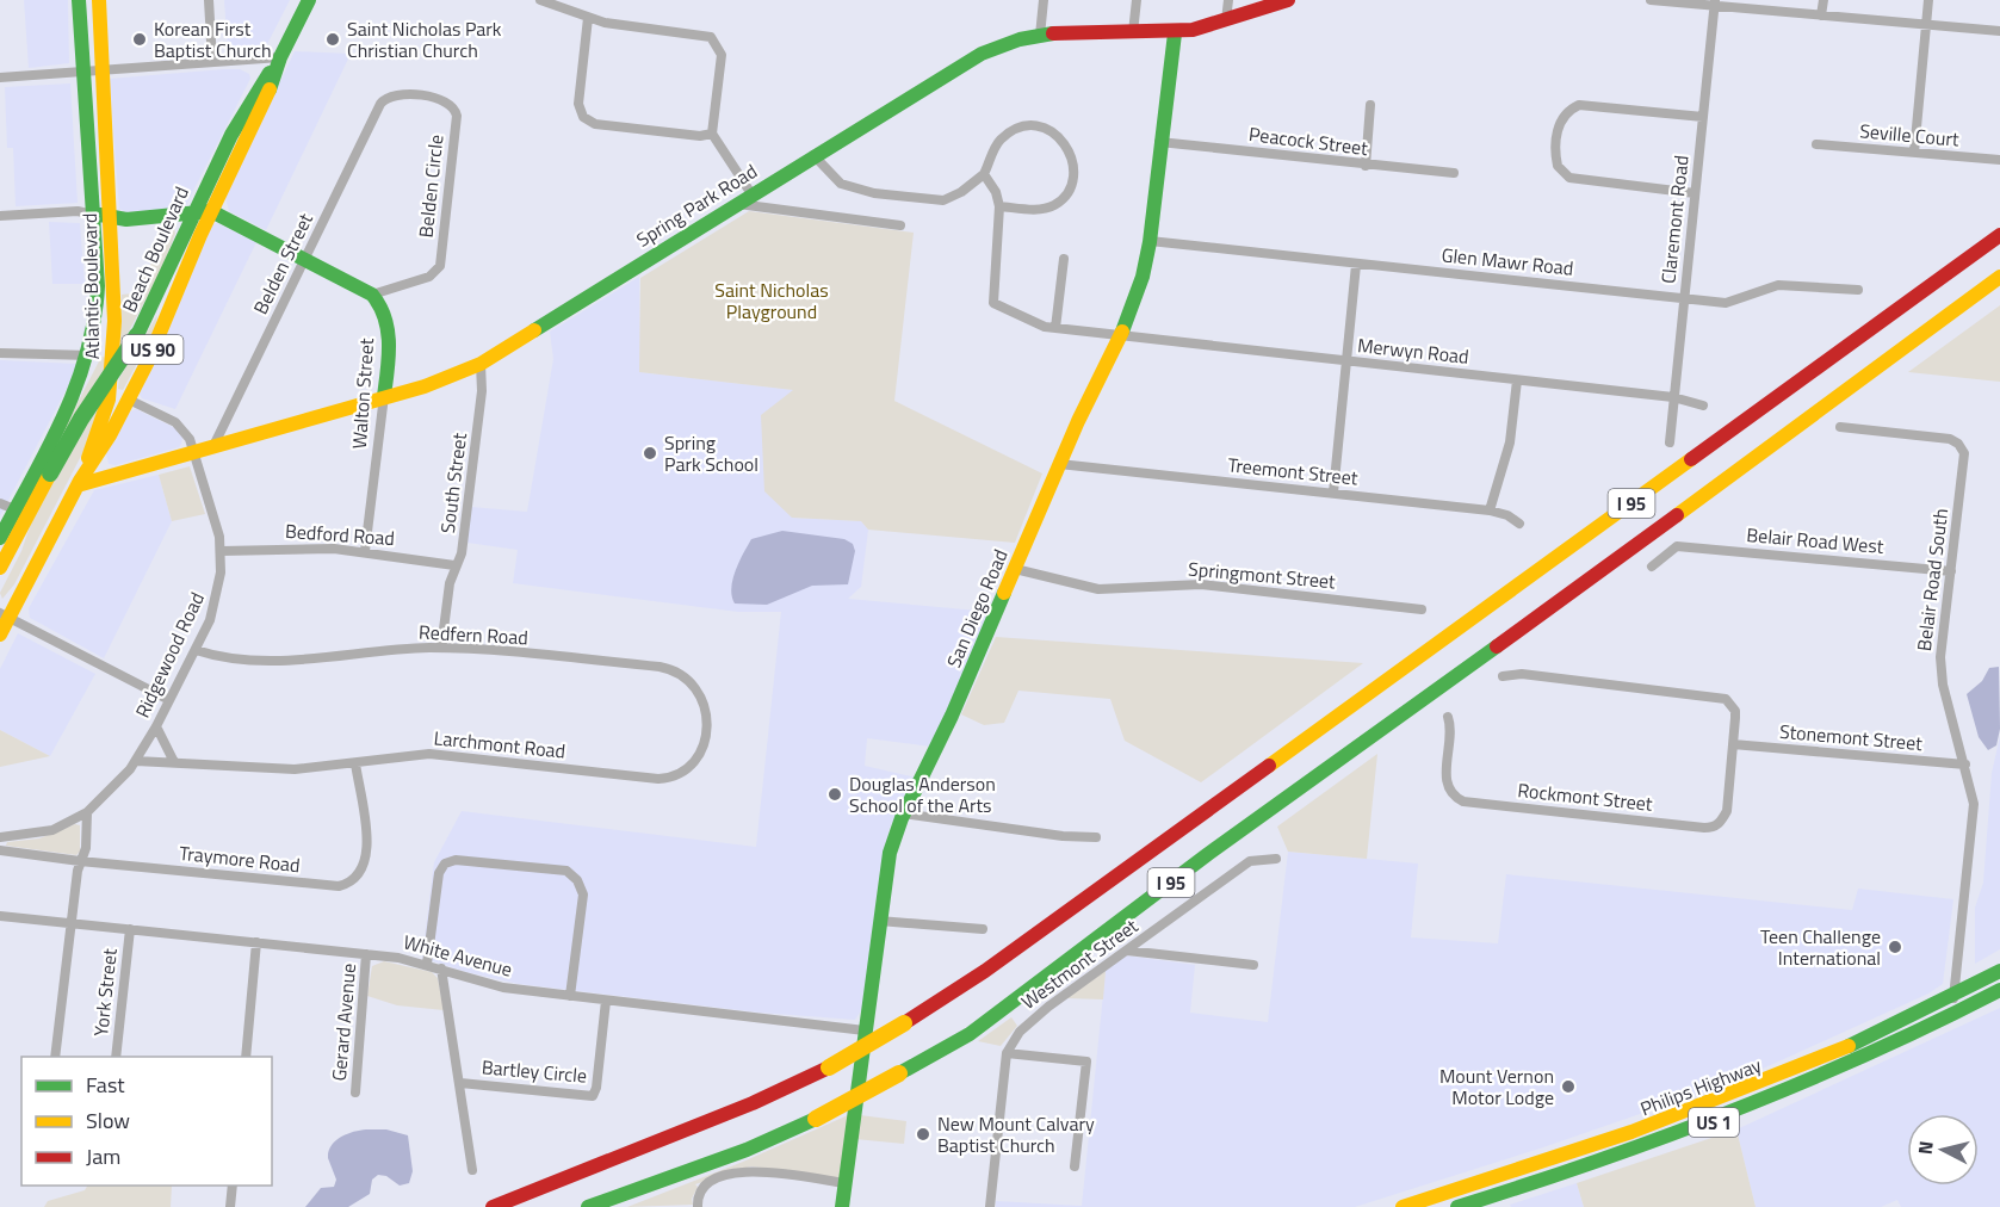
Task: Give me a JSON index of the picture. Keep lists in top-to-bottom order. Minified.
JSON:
{"streets":{"main road":["Spring Park Road","Beach Boulevard","Atlantic Boulevard","US 90","Walton Street","I 95","San Diego Road","Philips Highway","US 1"],"street":["Seville Court","Peacock Street","Belden Circle","Claremont Road","Glen Mawr Road","Belden Street","Merwyn Road","Treemont Street","South Street","Bedford Road","Belair Road West","Springmont Street","Belair Road South","Redfern Road","Ridgewood Road","Stonemont Street","Larchmont Road","Rockmont Street","Traymore Road","White Avenue","Westmont Street","York Street","Gerard Avenue","Bartley Circle"]},"crossings":[["Peacock Street","San Diego Road"],["Belden Circle","Belden Street"],["Belden Circle","Walton Street"],["Spring Park Road","Beach Boulevard"],["Spring Park Road","Belden Street"],["Spring Park Road","US 90"],["Spring Park Road","Walton Street"],["Spring Park Road","South Street"],["Spring Park Road","San Diego Road"],["Spring Park Road","Ridgewood Road"],["Claremont Road","Glen Mawr Road"],["Claremont Road","Merwyn Road"],["Beach Boulevard","Atlantic Boulevard"],["Beach Boulevard","US 90"],["Beach Boulevard","Ridgewood Road"],["Glen Mawr Road","San Diego Road"],["Merwyn Road","San Diego Road"],["Walton Street","Bedford Road"],["Treemont Street","San Diego Road"],["South Street","Bedford Road"],["South Street","Redfern Road"],["Bedford Road","Ridgewood Road"],["Belair Road West","Belair Road South"],["Springmont Street","San Diego Road"],["Belair Road South","Stonemont Street"],["Belair Road South","Philips Highway"],["San Diego Road","White Avenue"],["Redfern Road","Ridgewood Road"],["Redfern Road","Larchmont Road"],["Ridgewood Road","Larchmont Road"],["Stonemont Street","Rockmont Street"],["Larchmont Road","Traymore Road"],["White Avenue","York Street"],["White Avenue","Gerard Avenue"],["White Avenue","Bartley Circle"]],"parks":["Saint Nicholas Playground"],"places":["Korean First Baptist Church","Saint Nicholas Park Christian Church","Spring Park School","Douglas Anderson School of the Arts","Teen Challenge International","Mount Vernon Motor Lodge","New Mount Calvary Baptist Church"],"legend":["Fast","Slow","Jam"],"north":"left"}
